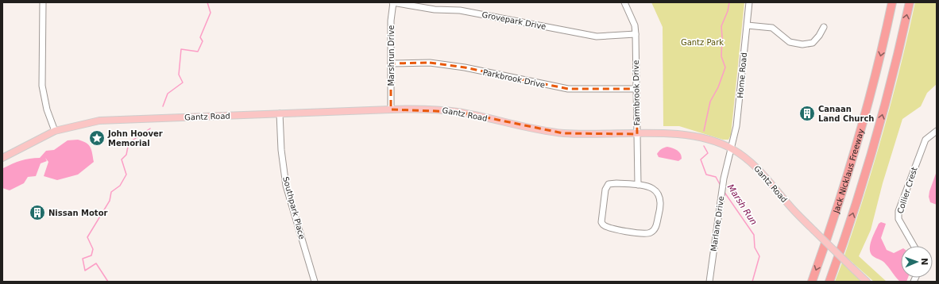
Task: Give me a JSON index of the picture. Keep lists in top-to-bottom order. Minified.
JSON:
{"streets":{"highway":["Jack Nicklaus Freeway"],"main road":["Gantz Road"],"street":["Grovepark Drive","Marshrun Drive","Home Road","Parkbrook Drive","Farmbrook Drive","Collier Crest","Southpark Place","Marlane Drive"]},"crossings":[["Grovepark Drive","Marshrun Drive"],["Grovepark Drive","Farmbrook Drive"],["Marshrun Drive","Parkbrook Drive"],["Marshrun Drive","Gantz Road"],["Home Road","Gantz Road"],["Home Road","Marlane Drive"],["Parkbrook Drive","Farmbrook Drive"],["Farmbrook Drive","Gantz Road"],["Gantz Road","Southpark Place"],["Gantz Road","Marlane Drive"]],"water":["Marsh Run"],"parks":["Gantz Park"],"places":{"building":["Canaan Land Church","Nissan Motor"],"place":["John Hoover Memorial"]},"north":"right"}
